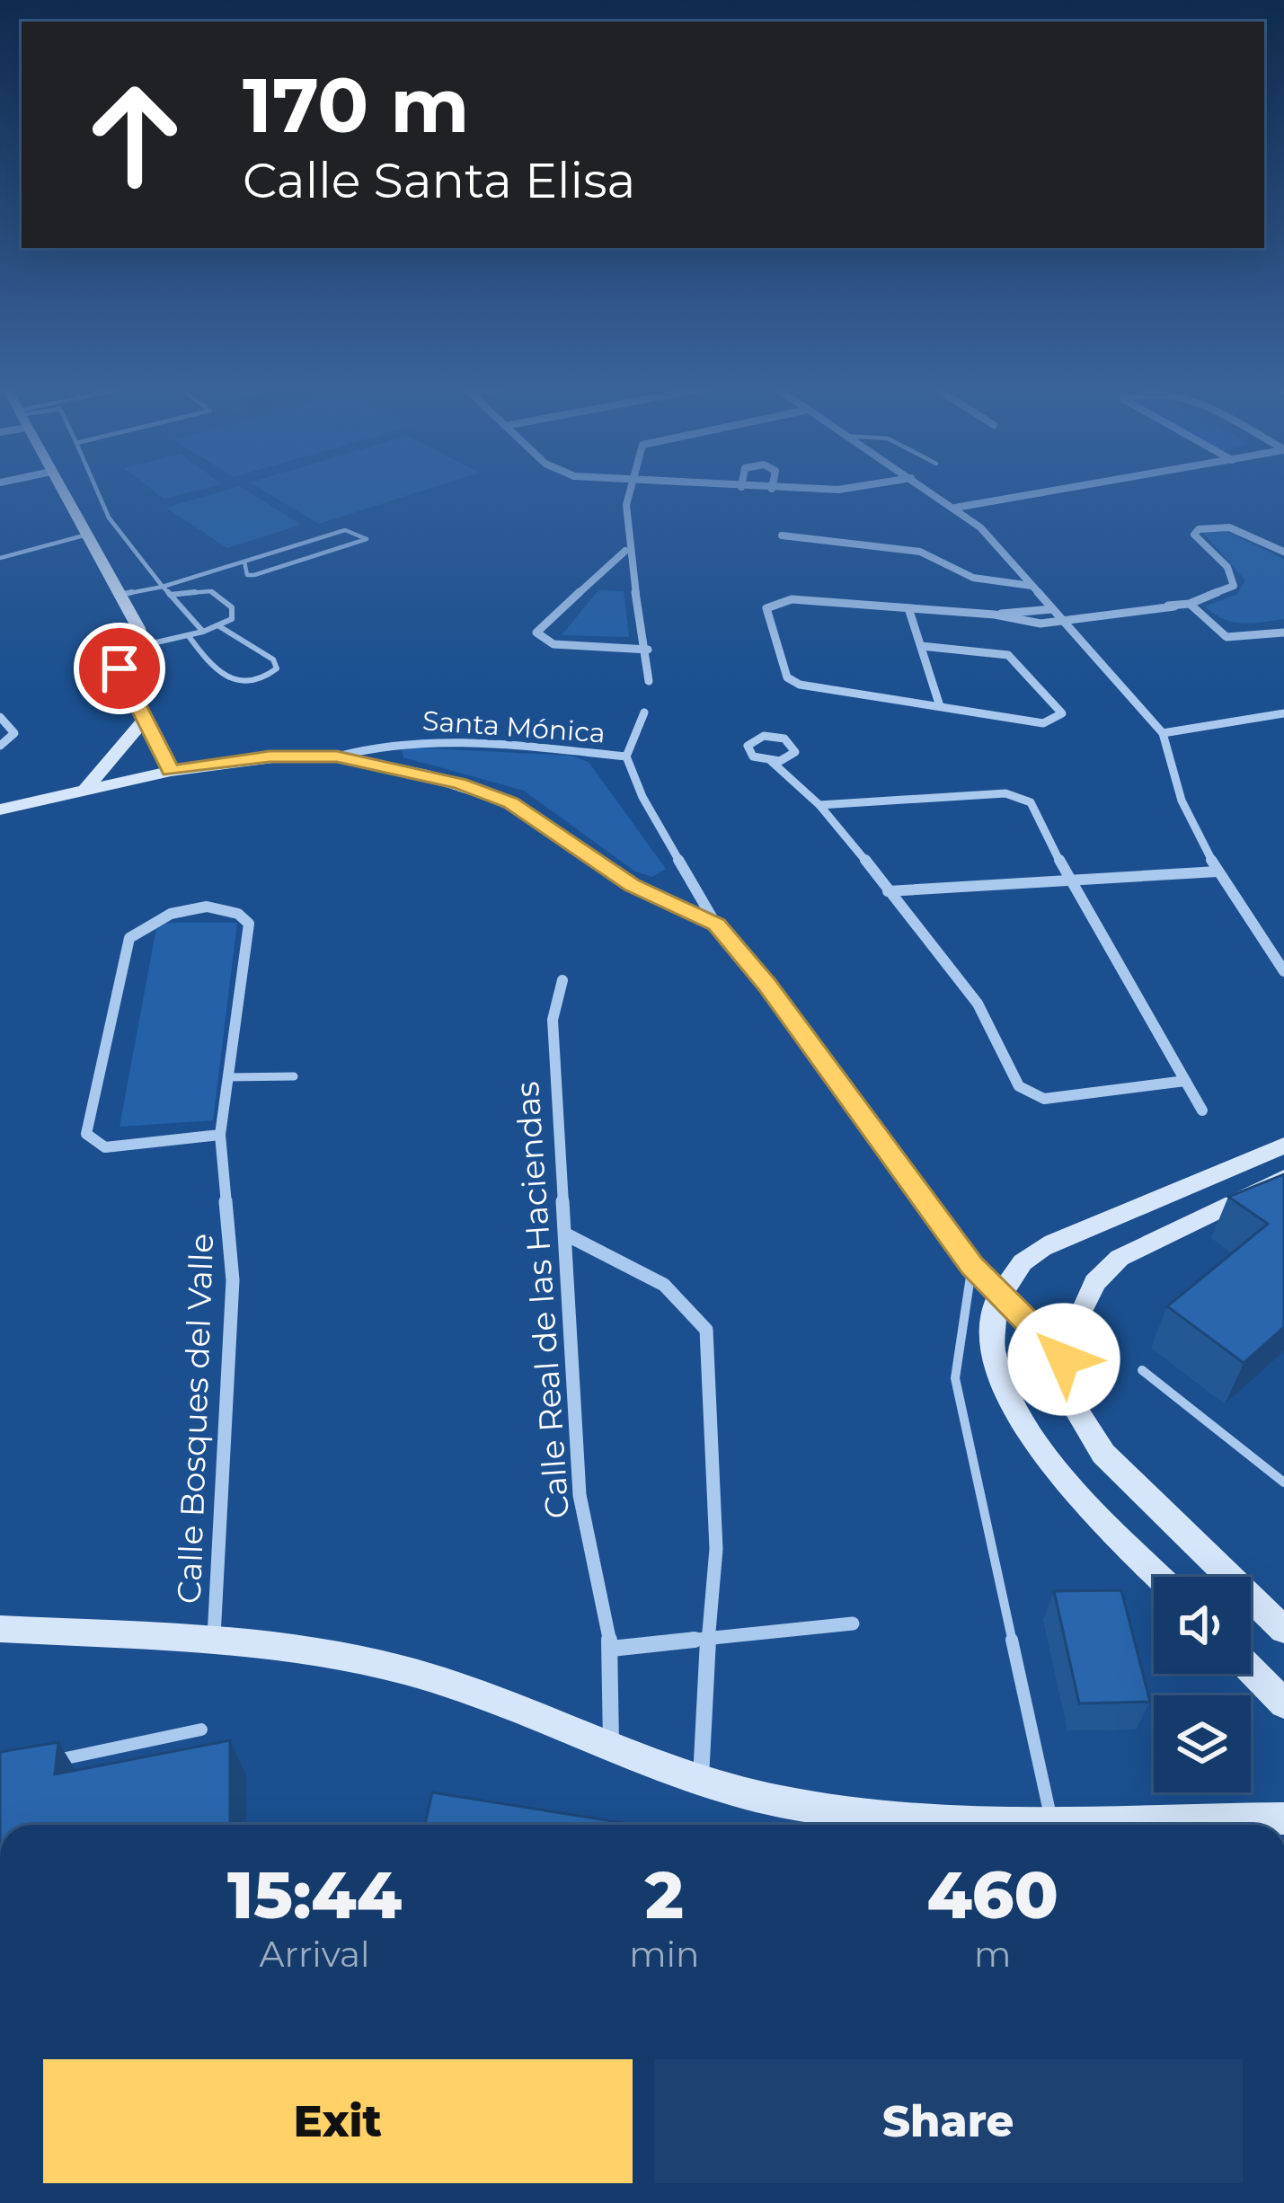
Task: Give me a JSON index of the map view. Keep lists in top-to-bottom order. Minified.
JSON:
{"streets":{"street":["Santa Mónica","Calle Real de las Haciendas","Calle Bosques del Valle"]},"page":{"turn":["170 m","Calle Santa Elisa"],"eta":["15:44","Arrival","2","min","460","m"],"buttons":["Exit","Share"]}}
